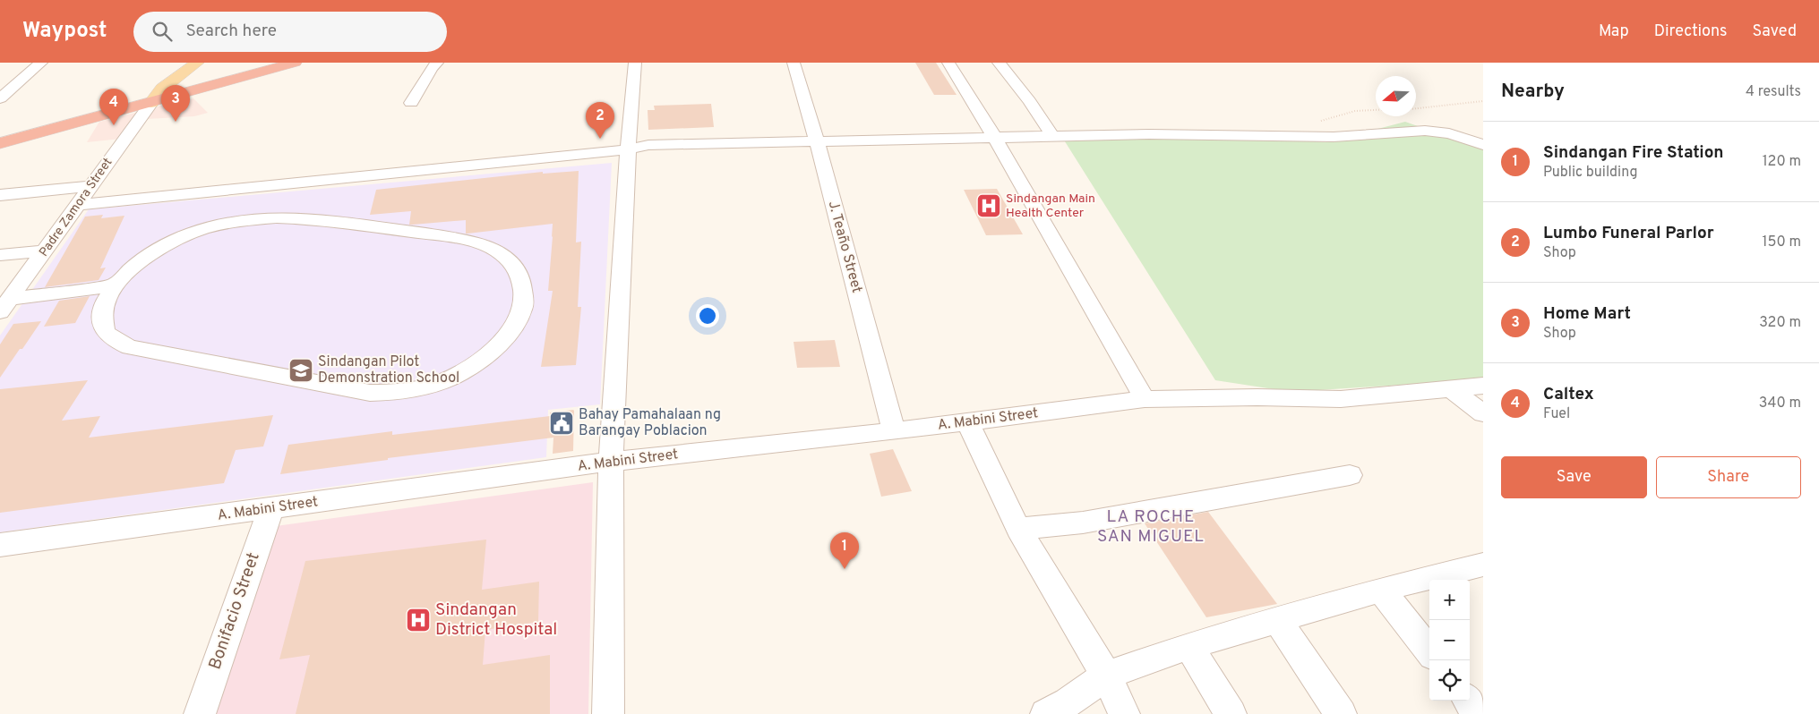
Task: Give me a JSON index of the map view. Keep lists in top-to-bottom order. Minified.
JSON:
{"streets":{"street":["Padre Zamora Street","J. Teaño Street","A. Mabini Street","Bonifacio Street"]},"crossings":[["J. Teaño Street","A. Mabini Street"],["A. Mabini Street","Bonifacio Street"]],"districts":["LA ROCHE SAN MIGUEL"],"places":{"hospital":["Sindangan Main Health Center","Sindangan District Hospital"],"school or university":["Sindangan Pilot Demonstration School"],"public building":["Bahay Pamahalaan ng Barangay Poblacion"]},"north":"left","page":{"header":"Waypost","search":"Search here","nav":["Map","Directions","Saved"],"heading":["Nearby","4 results"],"pins":["3","4","2","1"],"list":[{"mark":"1","name":"Sindangan Fire Station","note":"Public building","value":"120 m"},{"mark":"2","name":"Lumbo Funeral Parlor","note":"Shop","value":"150 m"},{"mark":"3","name":"Home Mart","note":"Shop","value":"320 m"},{"mark":"4","name":"Caltex","note":"Fuel","value":"340 m"}],"buttons":["Save","Share"],"map_buttons":["+","−"]}}
